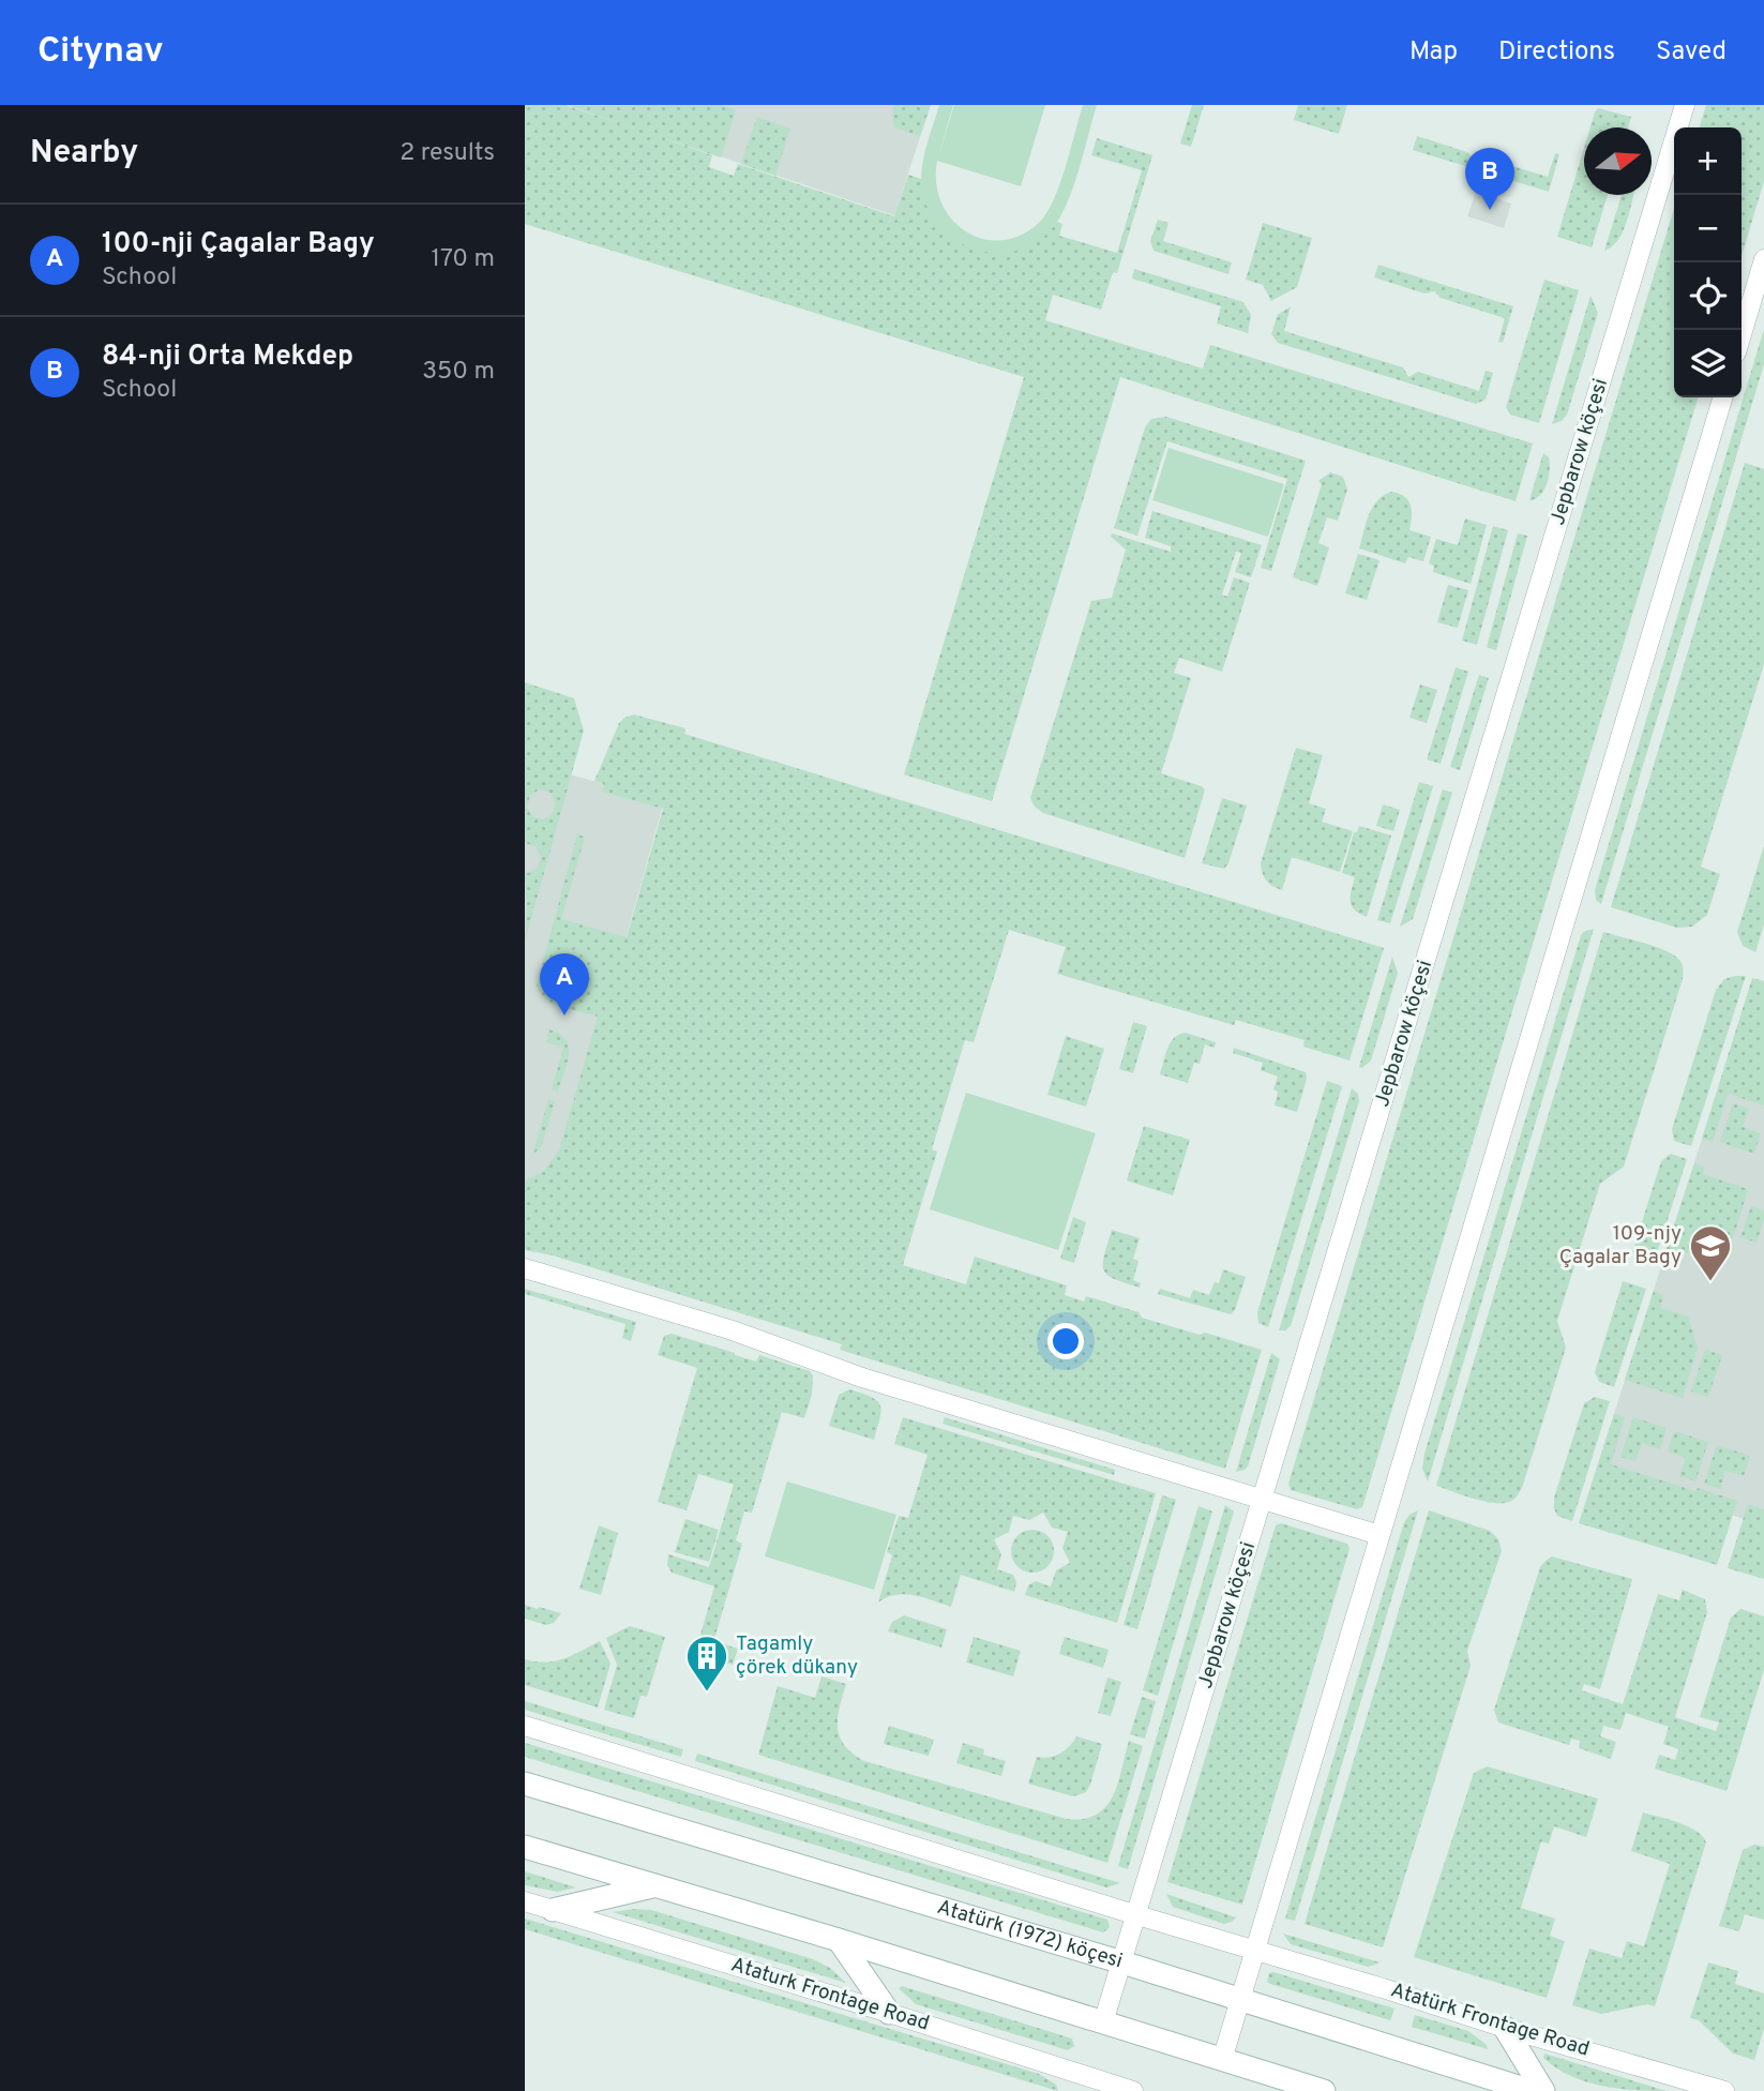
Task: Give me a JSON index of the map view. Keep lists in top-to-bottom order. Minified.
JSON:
{"streets":{"main road":["Atatürk (1972) köçesi"],"street":["Jepbarow köçesi","Ataturk Frontage Road","Atatürk Frontage Road"]},"crossings":[["Jepbarow köçesi","Atatürk (1972) köçesi"],["Jepbarow köçesi","Atatürk Frontage Road"]],"places":{"school or university":["109-njy Çagalar Bagy"],"building":["Tagamly çörek dükany"]},"north":"right","page":{"header":"Citynav","nav":["Map","Directions","Saved"],"heading":["Nearby","2 results"],"map_buttons":["+","−"],"pins":["B","A"],"list":[{"mark":"A","name":"100-nji Çagalar Bagy","note":"School","value":"170 m"},{"mark":"B","name":"84-nji Orta Mekdep","note":"School","value":"350 m"}]}}
